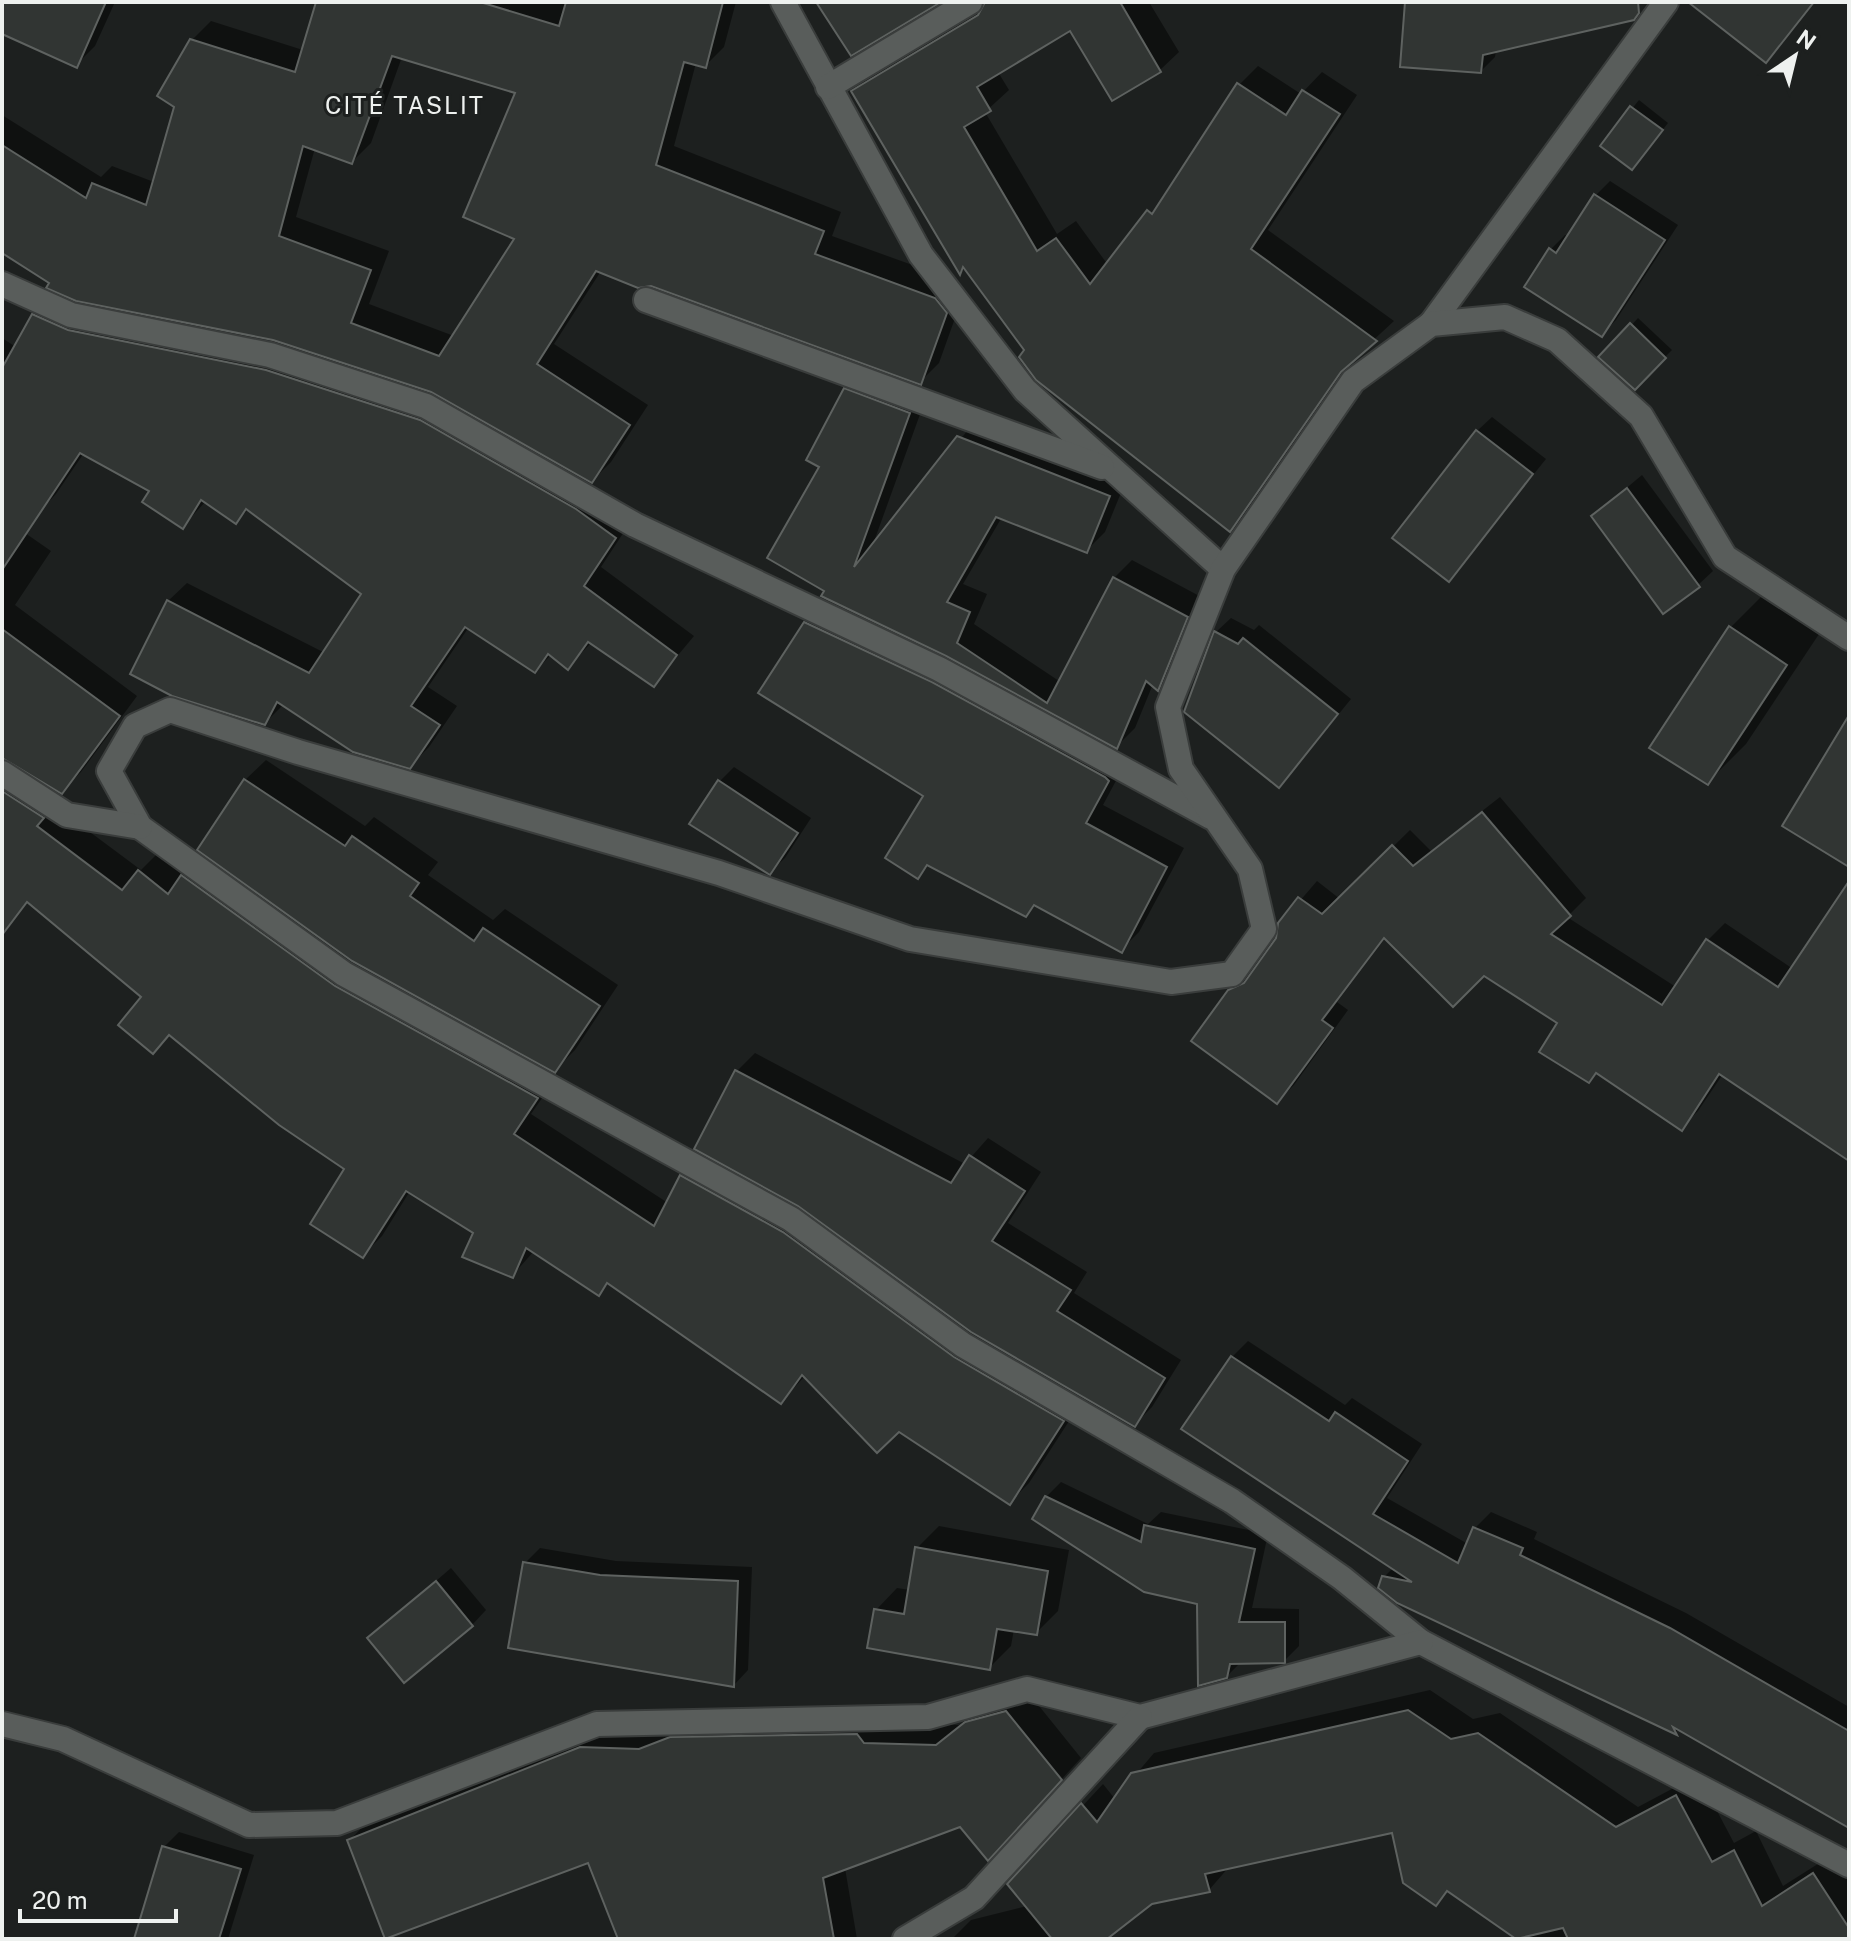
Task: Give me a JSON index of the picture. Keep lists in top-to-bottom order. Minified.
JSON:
{"districts":["CITÉ TASLIT"],"scale_bar":"20 m","north":"top right"}
